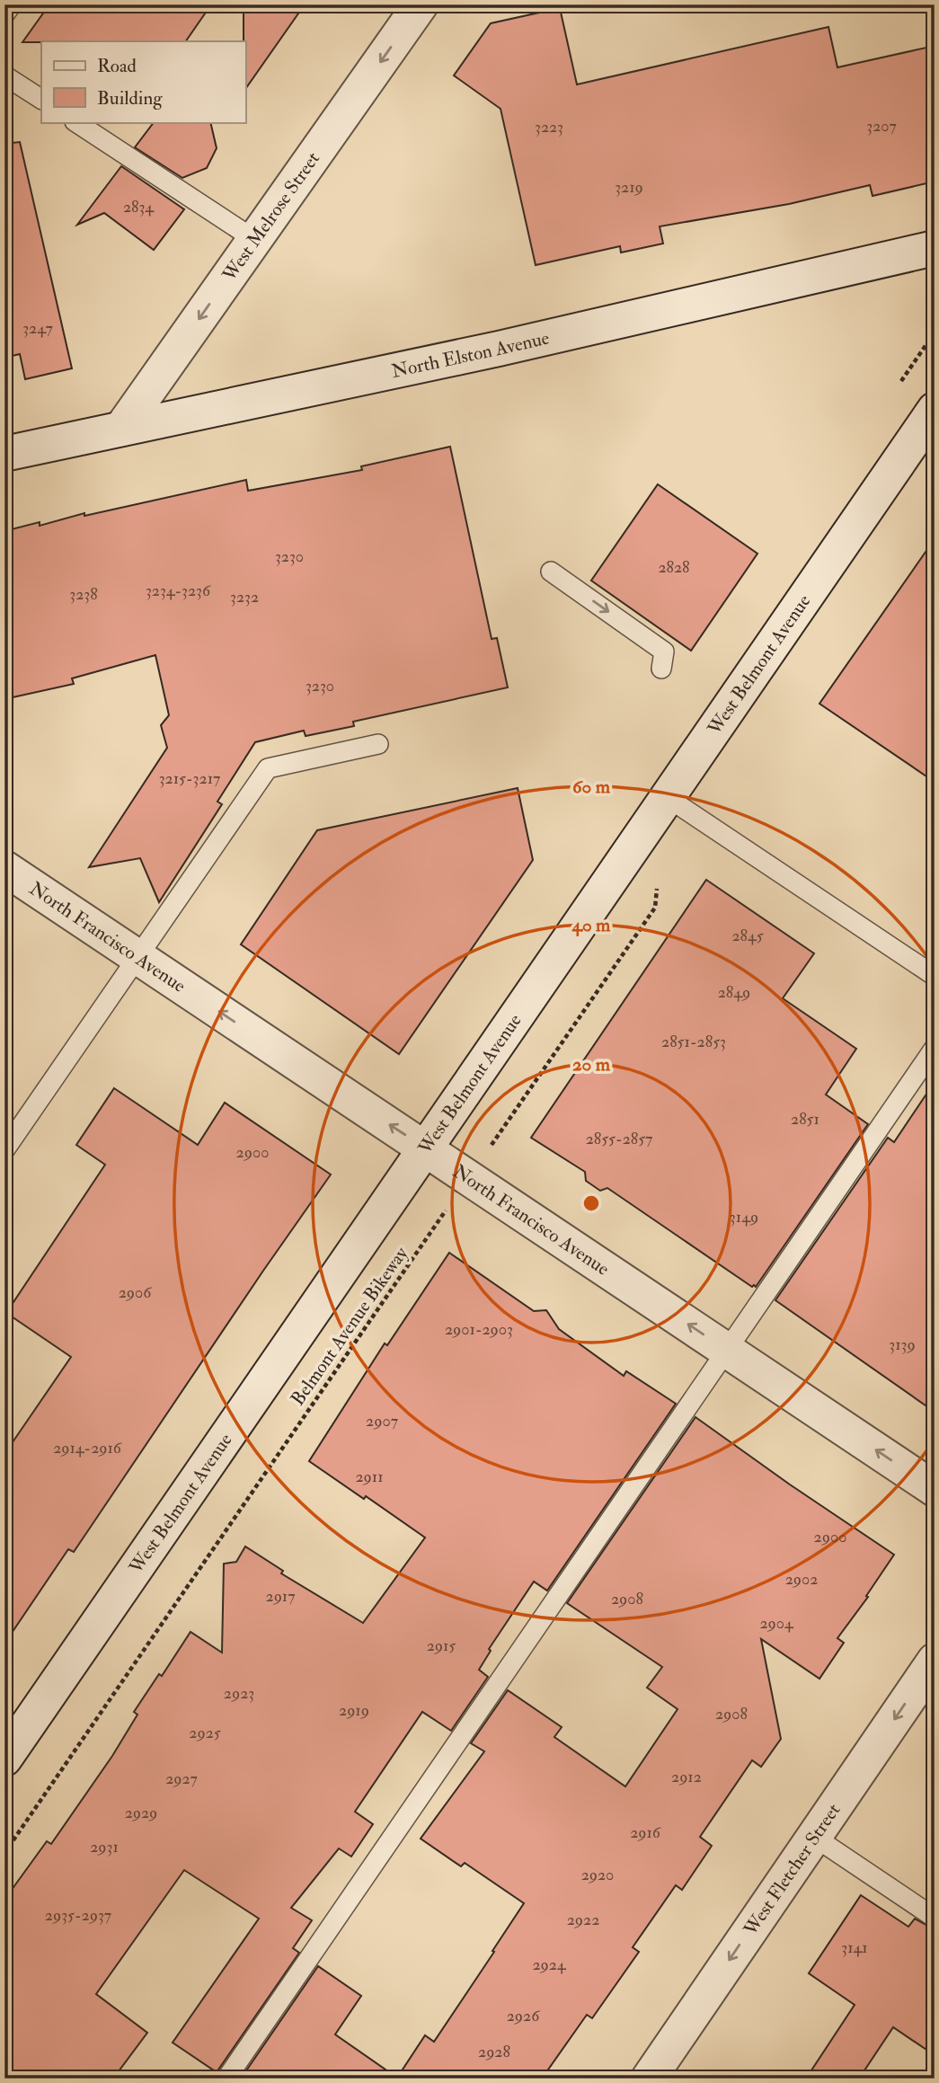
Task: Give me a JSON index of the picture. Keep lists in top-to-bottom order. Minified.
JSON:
{"streets":{"main road":["West Melrose Street","North Elston Avenue","West Belmont Avenue","North Francisco Avenue","West Fletcher Street"],"path":["Belmont Avenue Bikeway"]},"crossings":[["West Melrose Street","North Elston Avenue"],["West Belmont Avenue","North Francisco Avenue"],["North Francisco Avenue","Belmont Avenue Bikeway"]],"one_way":["West Melrose Street","North Francisco Avenue","West Fletcher Street"],"house_numbers":["3207","3223","3219","2834","3247","3230","2828","3234-3236","3238","3232","3230","3215-3217","2845","2849","2851-2853","2851","2855-2857","2900","3149","2906","2901-2903","3139","2907","2914-2916","2911","2900","2902","2917","2908","2904","2915","2923","2919","2908","2925","2912","2927","2929","2916","2931","2920","2935-2937","2922","3141","2924","2926","2928"],"legend":["Road","Building"],"rings":["60 m","40 m","20 m"]}
